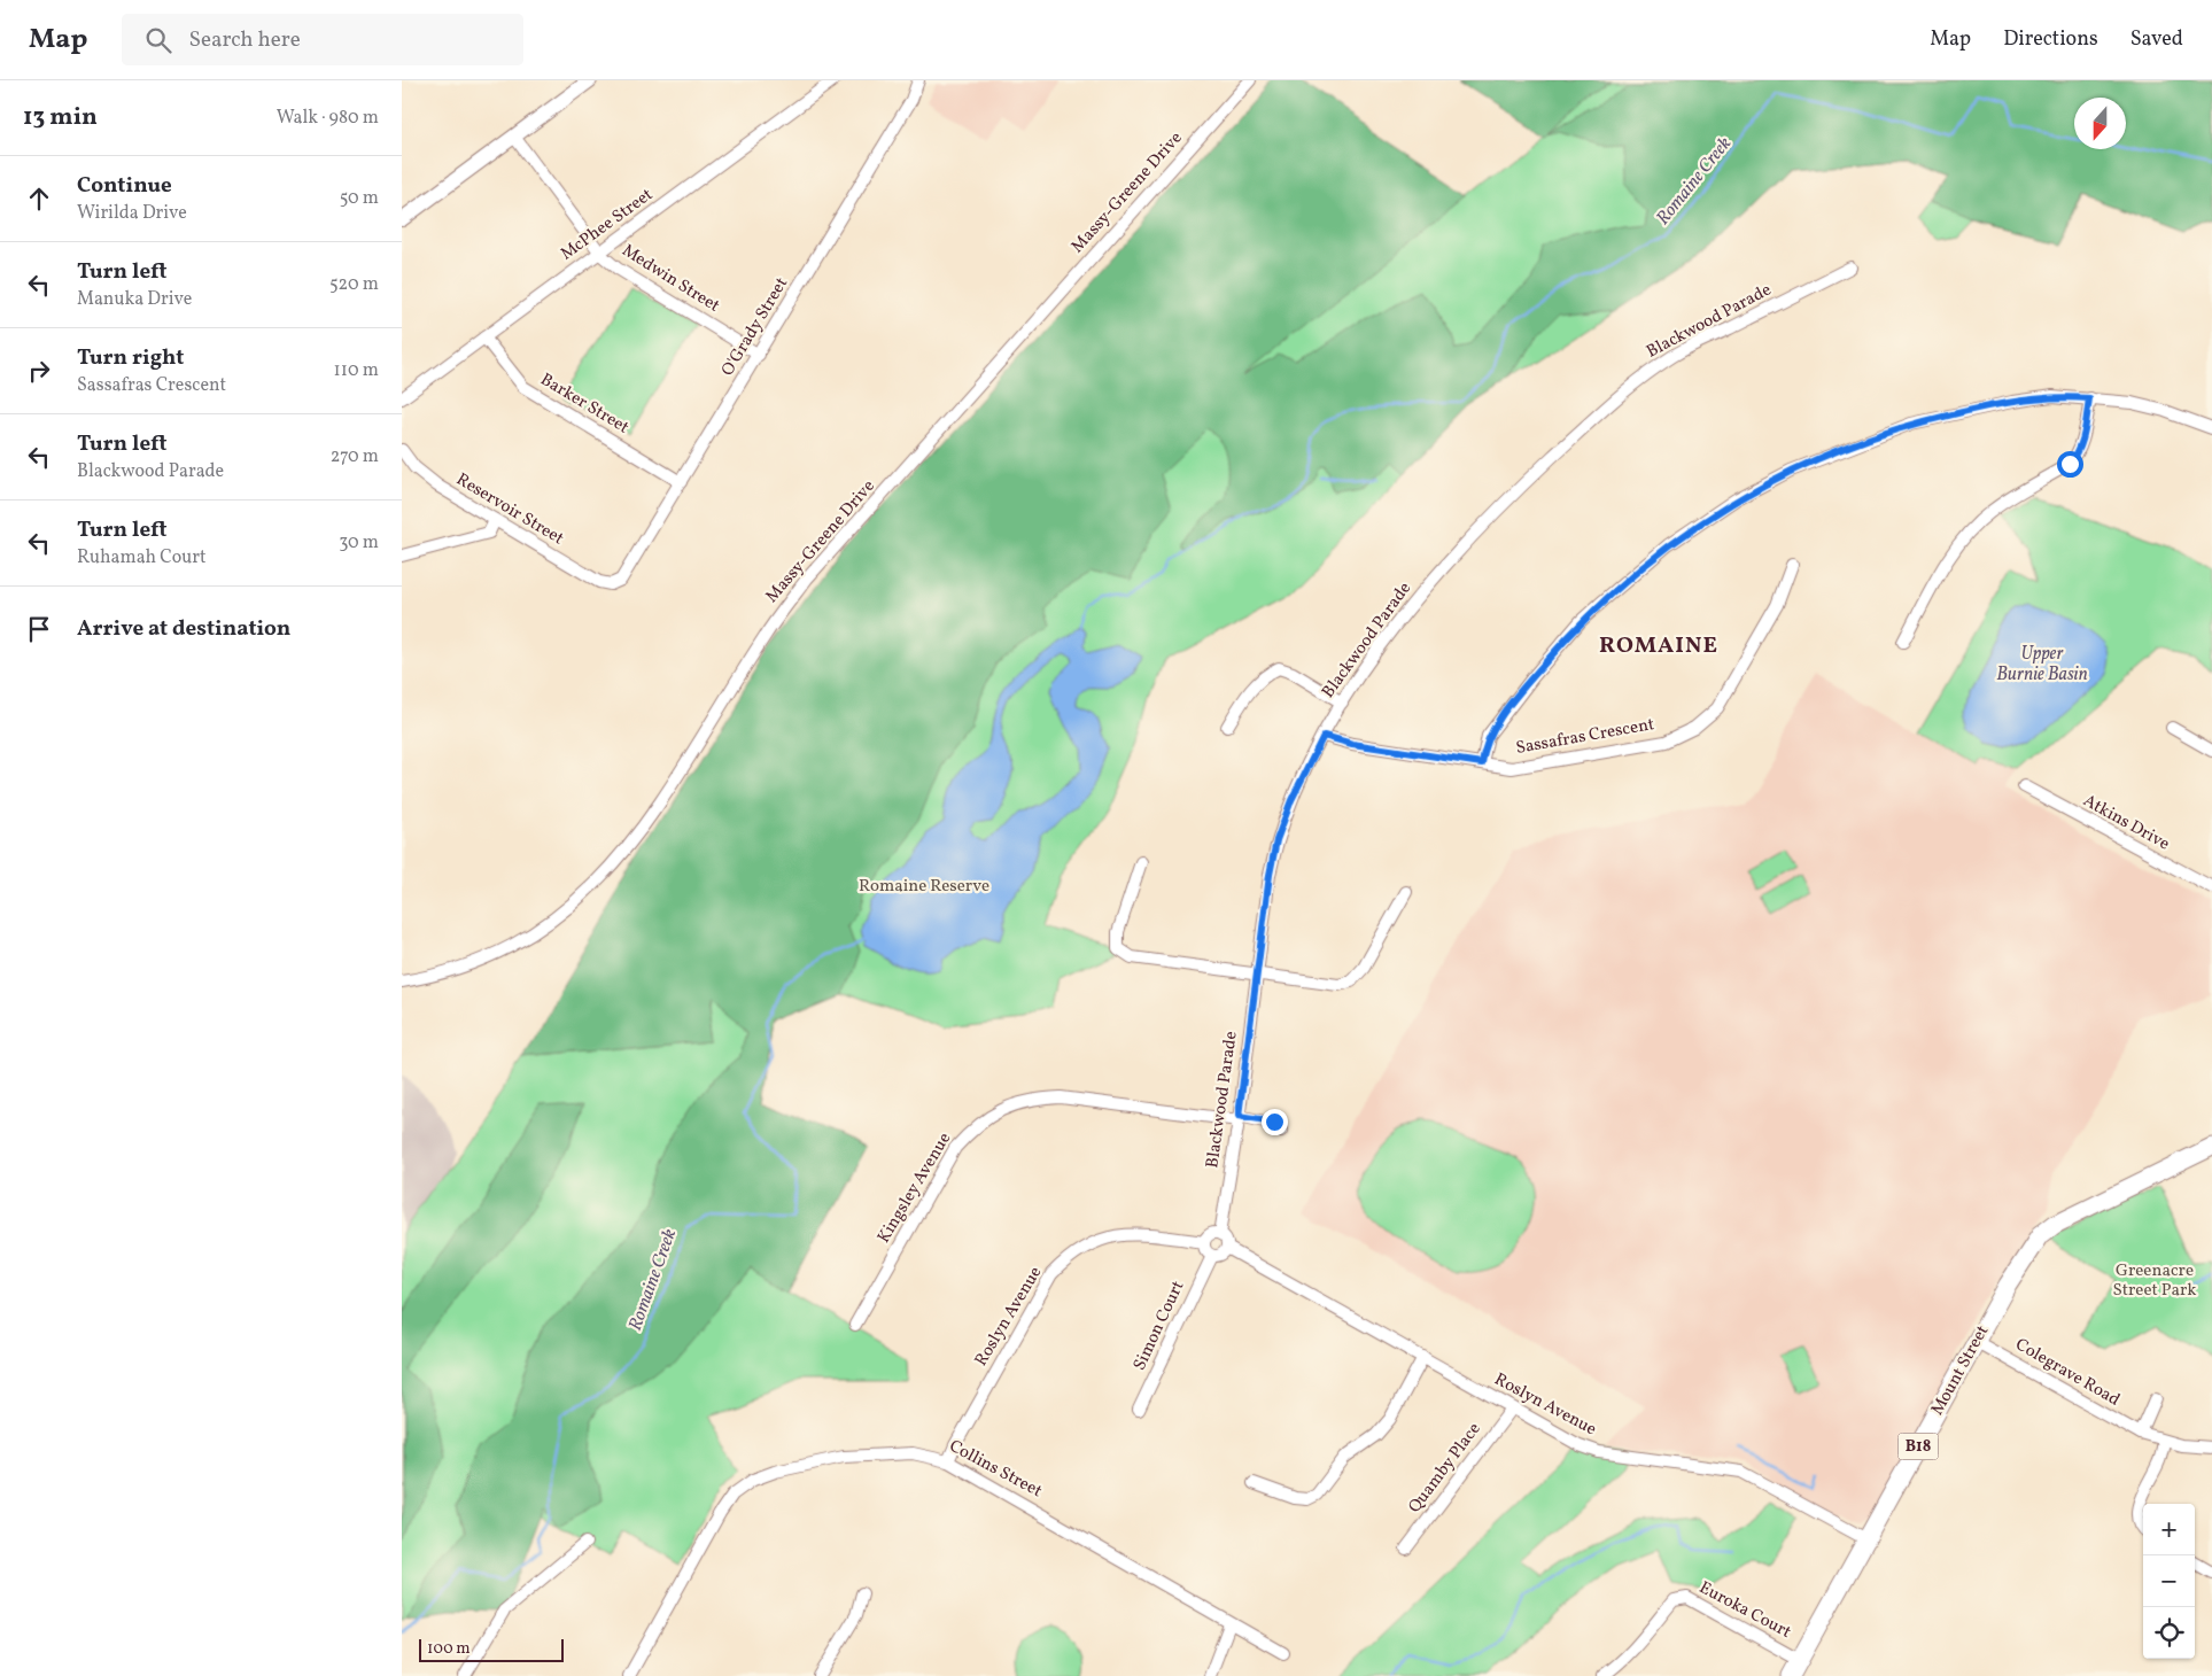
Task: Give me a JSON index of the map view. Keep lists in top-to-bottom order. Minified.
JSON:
{"streets":{"highway":["Mount Street","B18"],"street":["Massy-Greene Drive","McPhee Street","Medwin Street","Blackwood Parade","O'Grady Street","Barker Street","Reservoir Street","Sassafras Crescent","Atkins Drive","Kingsley Avenue","Roslyn Avenue","Simon Court","Colegrave Road","Quamby Place","Collins Street","Euroka Court"]},"crossings":[["McPhee Street","Medwin Street"],["McPhee Street","Barker Street"],["Medwin Street","O'Grady Street"],["Blackwood Parade","Sassafras Crescent"],["Blackwood Parade","Kingsley Avenue"],["Blackwood Parade","Roslyn Avenue"],["Blackwood Parade","Simon Court"],["O'Grady Street","Barker Street"],["O'Grady Street","Reservoir Street"],["Roslyn Avenue","Simon Court"],["Roslyn Avenue","Mount Street"],["Roslyn Avenue","Quamby Place"],["Roslyn Avenue","Collins Street"],["Mount Street","Colegrave Road"],["Mount Street","Euroka Court"]],"districts":["ROMAINE"],"water":["Romaine Creek","Upper Burnie Basin"],"parks":["Romaine Reserve","Greenacre Street Park"],"scale_bar":"100 m","north":"bottom","page":{"header":"Map","search":"Search here","nav":["Map","Directions","Saved"],"heading":["13 min","Walk · 980 m"],"list":[["Continue","Wirilda Drive","50 m"],["Turn left","Manuka Drive","520 m"],["Turn right","Sassafras Crescent","110 m"],["Turn left","Blackwood Parade","270 m"],["Turn left","Ruhamah Court","30 m"],"Arrive at destination"],"map_buttons":["+","−"],"scale":"100 m"}}
